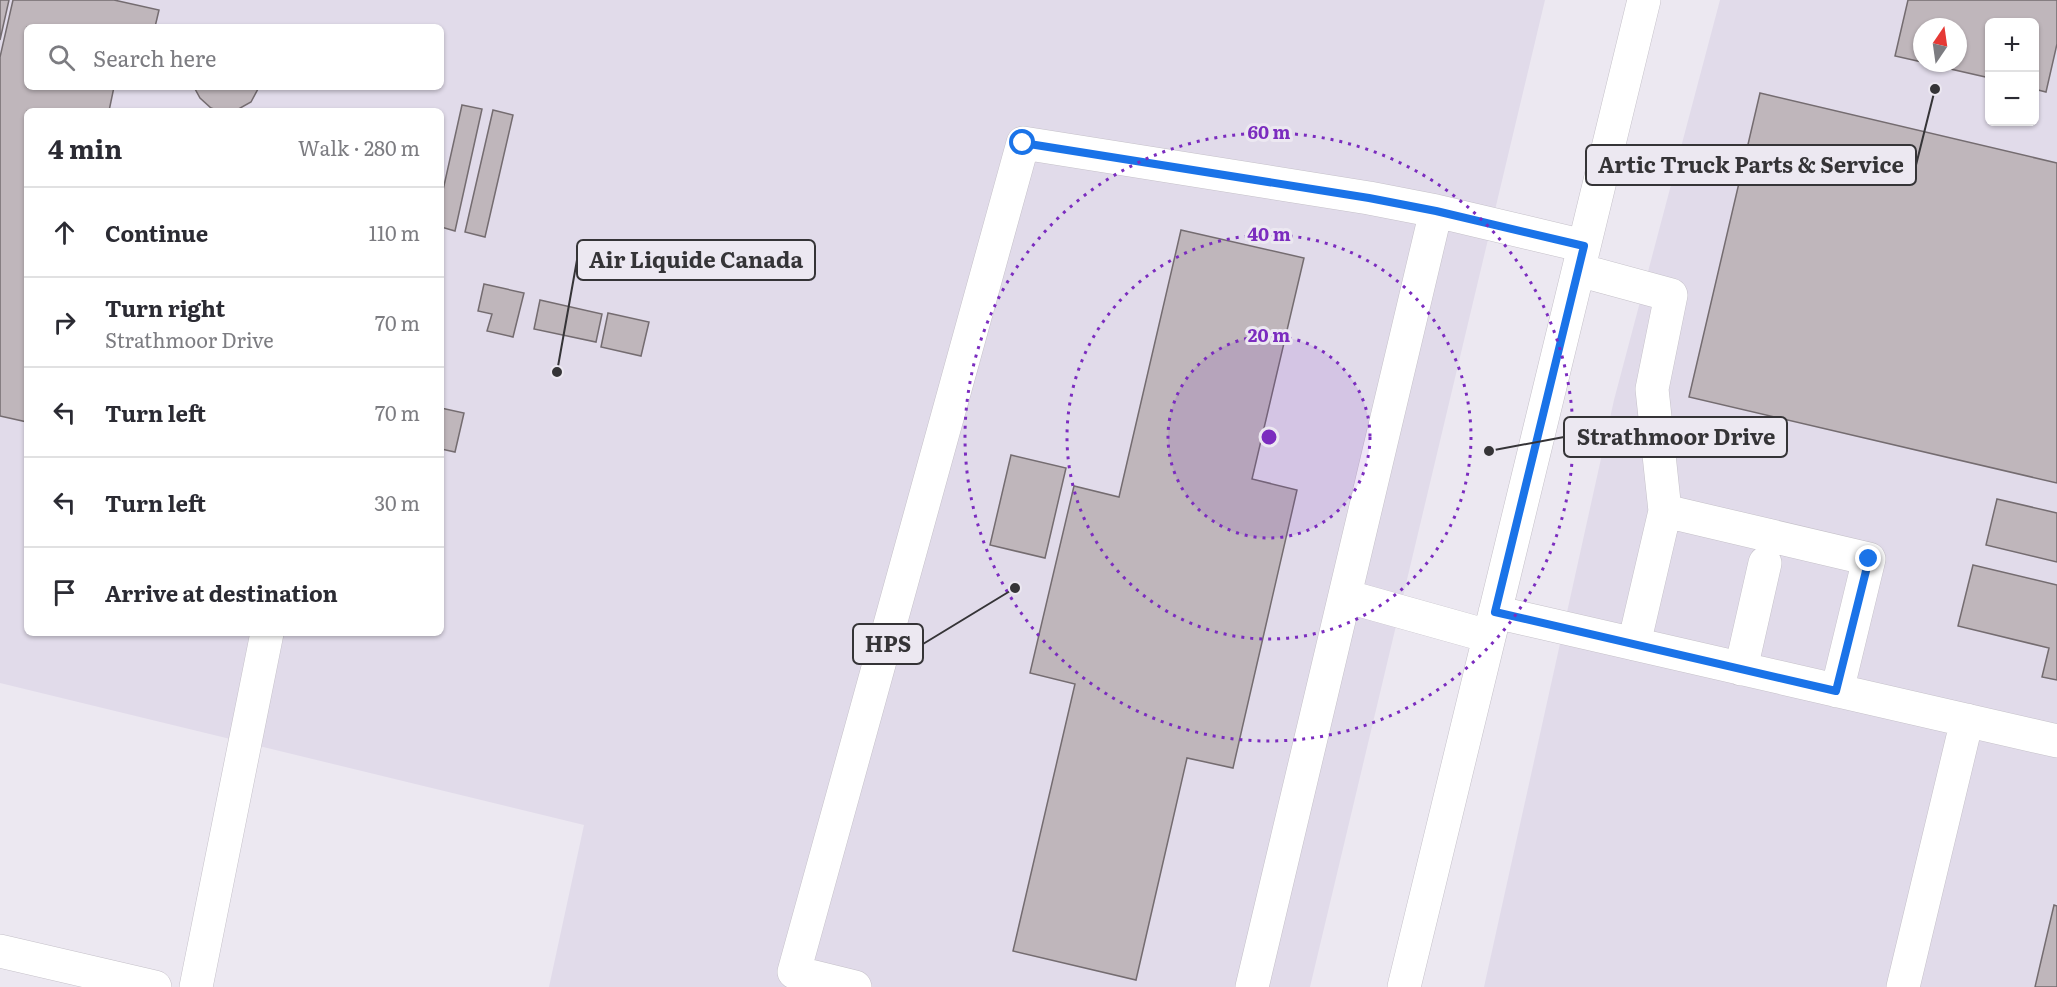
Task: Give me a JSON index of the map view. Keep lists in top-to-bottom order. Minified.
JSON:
{"places":["Artic Truck Parts & Service","Air Liquide Canada","Strathmoor Drive","HPS"],"north":"top","page":{"map_buttons":["+","−"],"search":"Search here","heading":["4 min","Walk · 280 m"],"list":[["Continue","110 m"],["Turn right","Strathmoor Drive","70 m"],["Turn left","70 m"],["Turn left","30 m"],"Arrive at destination"]},"rings":["60 m","40 m","20 m"]}
